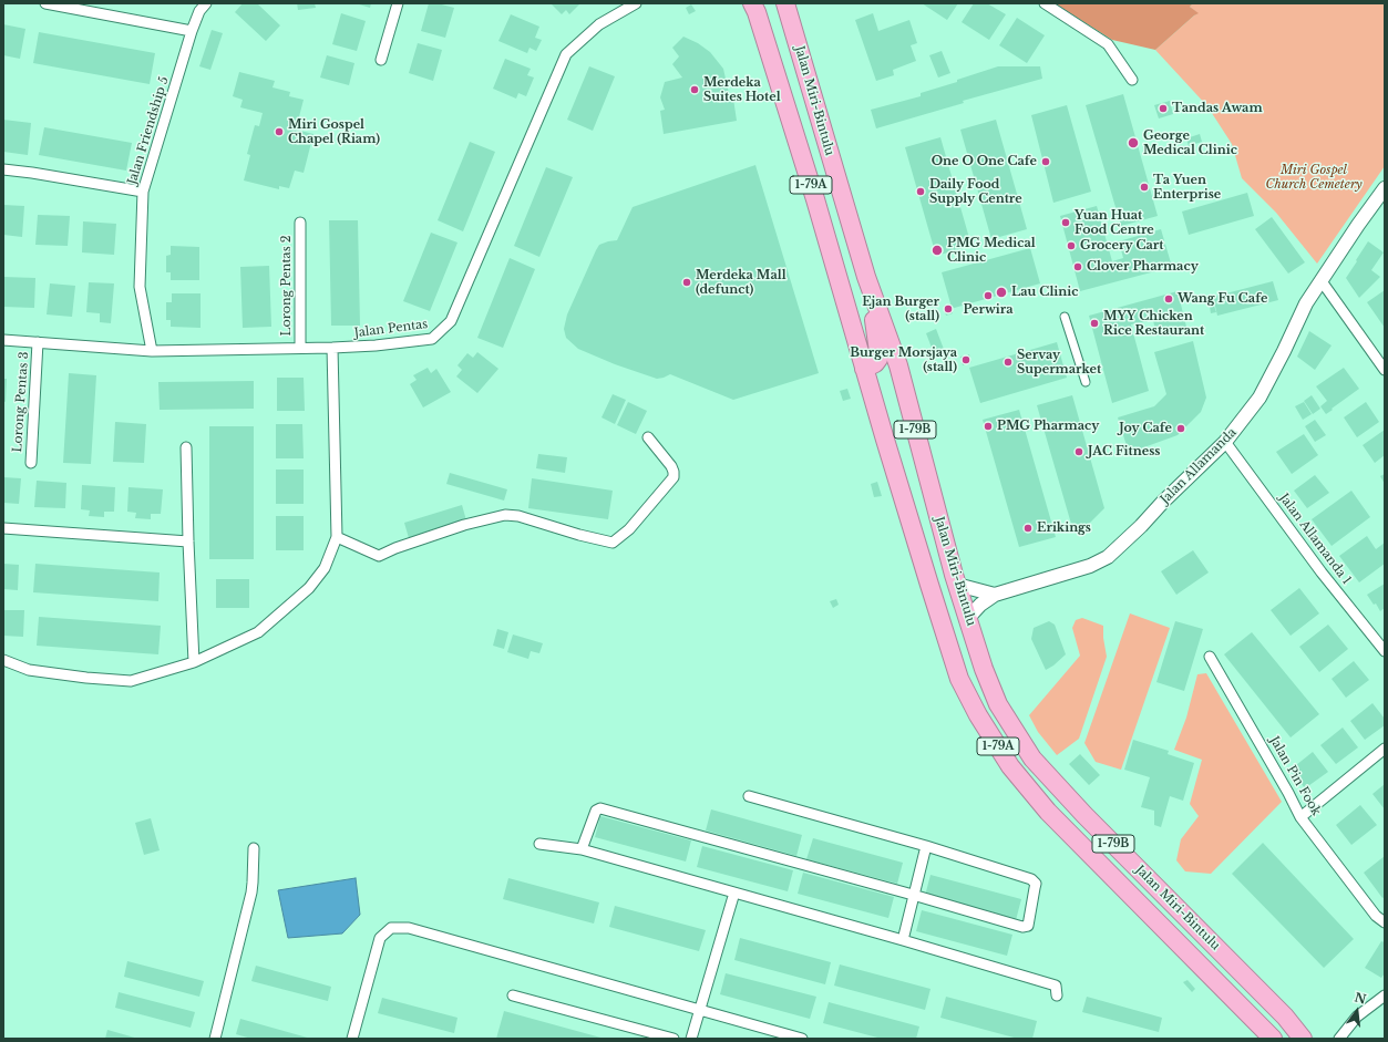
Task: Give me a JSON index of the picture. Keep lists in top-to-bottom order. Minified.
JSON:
{"streets":{"highway":["Jalan Miri-Bintulu","1-79A","1-79B"],"street":["Jalan Friendship 5","Lorong Pentas 2","Jalan Pentas","Lorong Pentas 3","Jalan Allamanda","Jalan Allamanda 1","Jalan Pin Fook"]},"crossings":[["Jalan Miri-Bintulu","Jalan Allamanda"],["Jalan Friendship 5","Jalan Pentas"],["Lorong Pentas 2","Jalan Pentas"],["Jalan Pentas","Lorong Pentas 3"],["Jalan Allamanda","Jalan Allamanda 1"]],"parks":["Miri Gospel Church Cemetery"],"places":["Merdeka Suites Hotel","Tandas Awam","Miri Gospel Chapel (Riam)","George Medical Clinic","One O One Cafe","Ta Yuen Enterprise","Daily Food Supply Centre","Yuan Huat Food Centre","Grocery Cart","PMG Medical Clinic","Clover Pharmacy","Merdeka Mall (defunct)","Lau Clinic","Perwira","Wang Fu Cafe","Ejan Burger (stall)","MYY Chicken Rice Restaurant","Burger Morsjaya (stall)","Servay Supermarket","PMG Pharmacy","Joy Cafe","JAC Fitness","Erikings"],"north":"top"}
